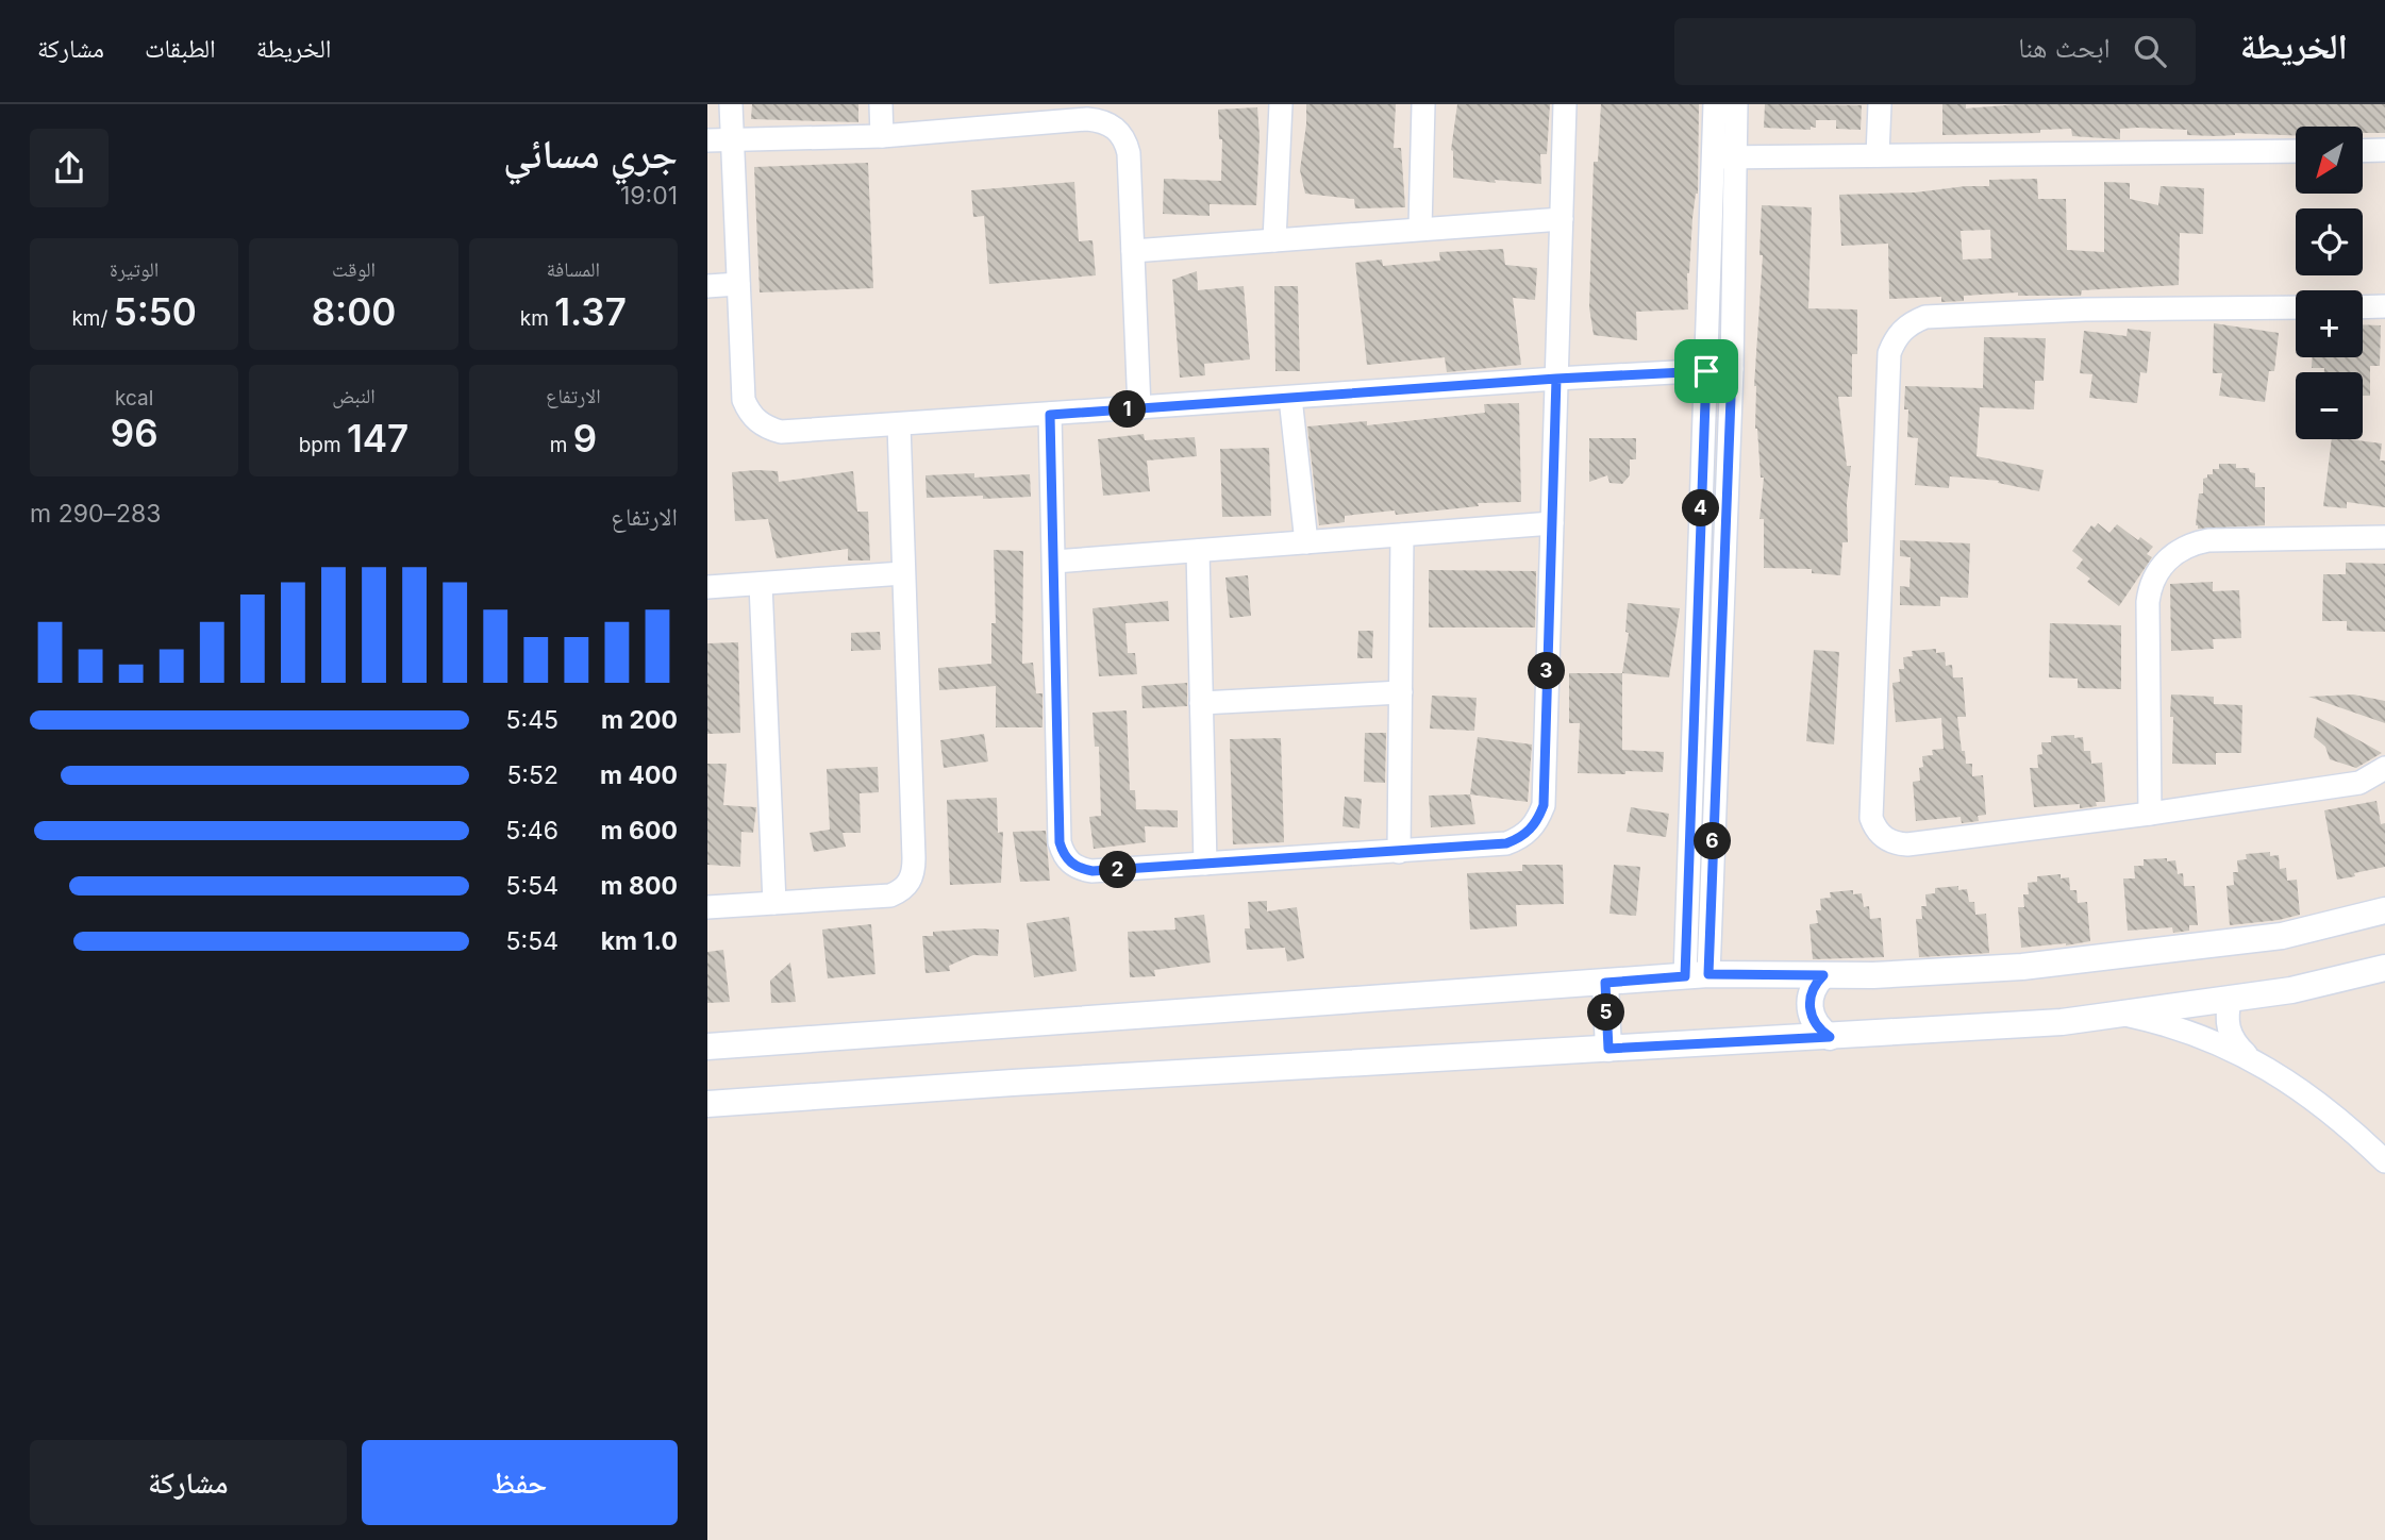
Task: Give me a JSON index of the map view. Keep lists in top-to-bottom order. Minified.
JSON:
{"north":"bottom left","page":{"header":"الخريطة","search":"ابحث هنا","nav":["الخريطة","الطبقات","مشاركة"],"heading":["جري مسائي","19:01"],"map_buttons":["+","−"],"stats":[["المسافة","1.37 km"],["الوقت","8:00"],["الوتيرة","5:50 /km"],["الارتفاع","9 m"],["النبض","147 bpm"],["kcal","96"]],"pins":["1","4","3","6","2","5"],"chart":["الارتفاع","283–290 m"],"list":[{"name":"200 m","note":"5:45"},{"name":"400 m","note":"5:52"},{"name":"600 m","note":"5:46"},{"name":"800 m","note":"5:54"},{"name":"1.0 km","note":"5:54"}],"buttons":["حفظ","مشاركة"]}}
